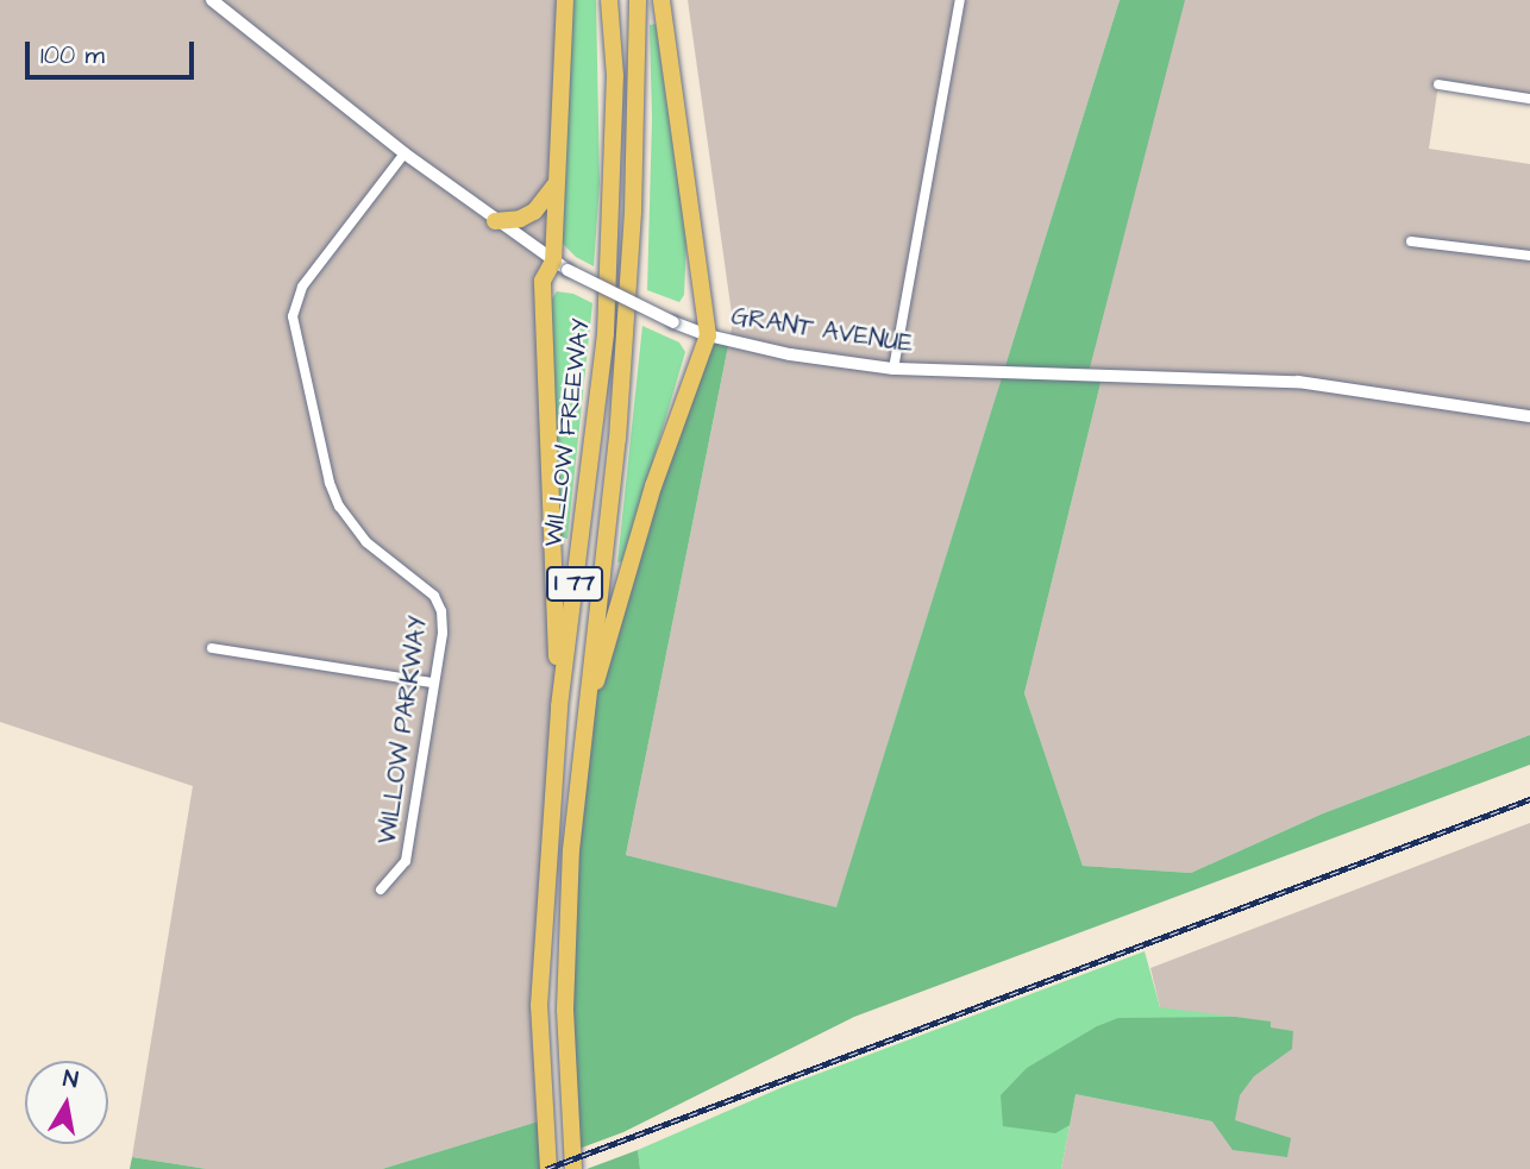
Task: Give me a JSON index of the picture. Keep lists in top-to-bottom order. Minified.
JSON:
{"streets":{"highway":["WILLOW FREEWAY","I 77"],"street":["GRANT AVENUE","WILLOW PARKWAY"]},"crossings":[["GRANT AVENUE","WILLOW PARKWAY"]],"scale_bar":"100 m","north":"top"}
